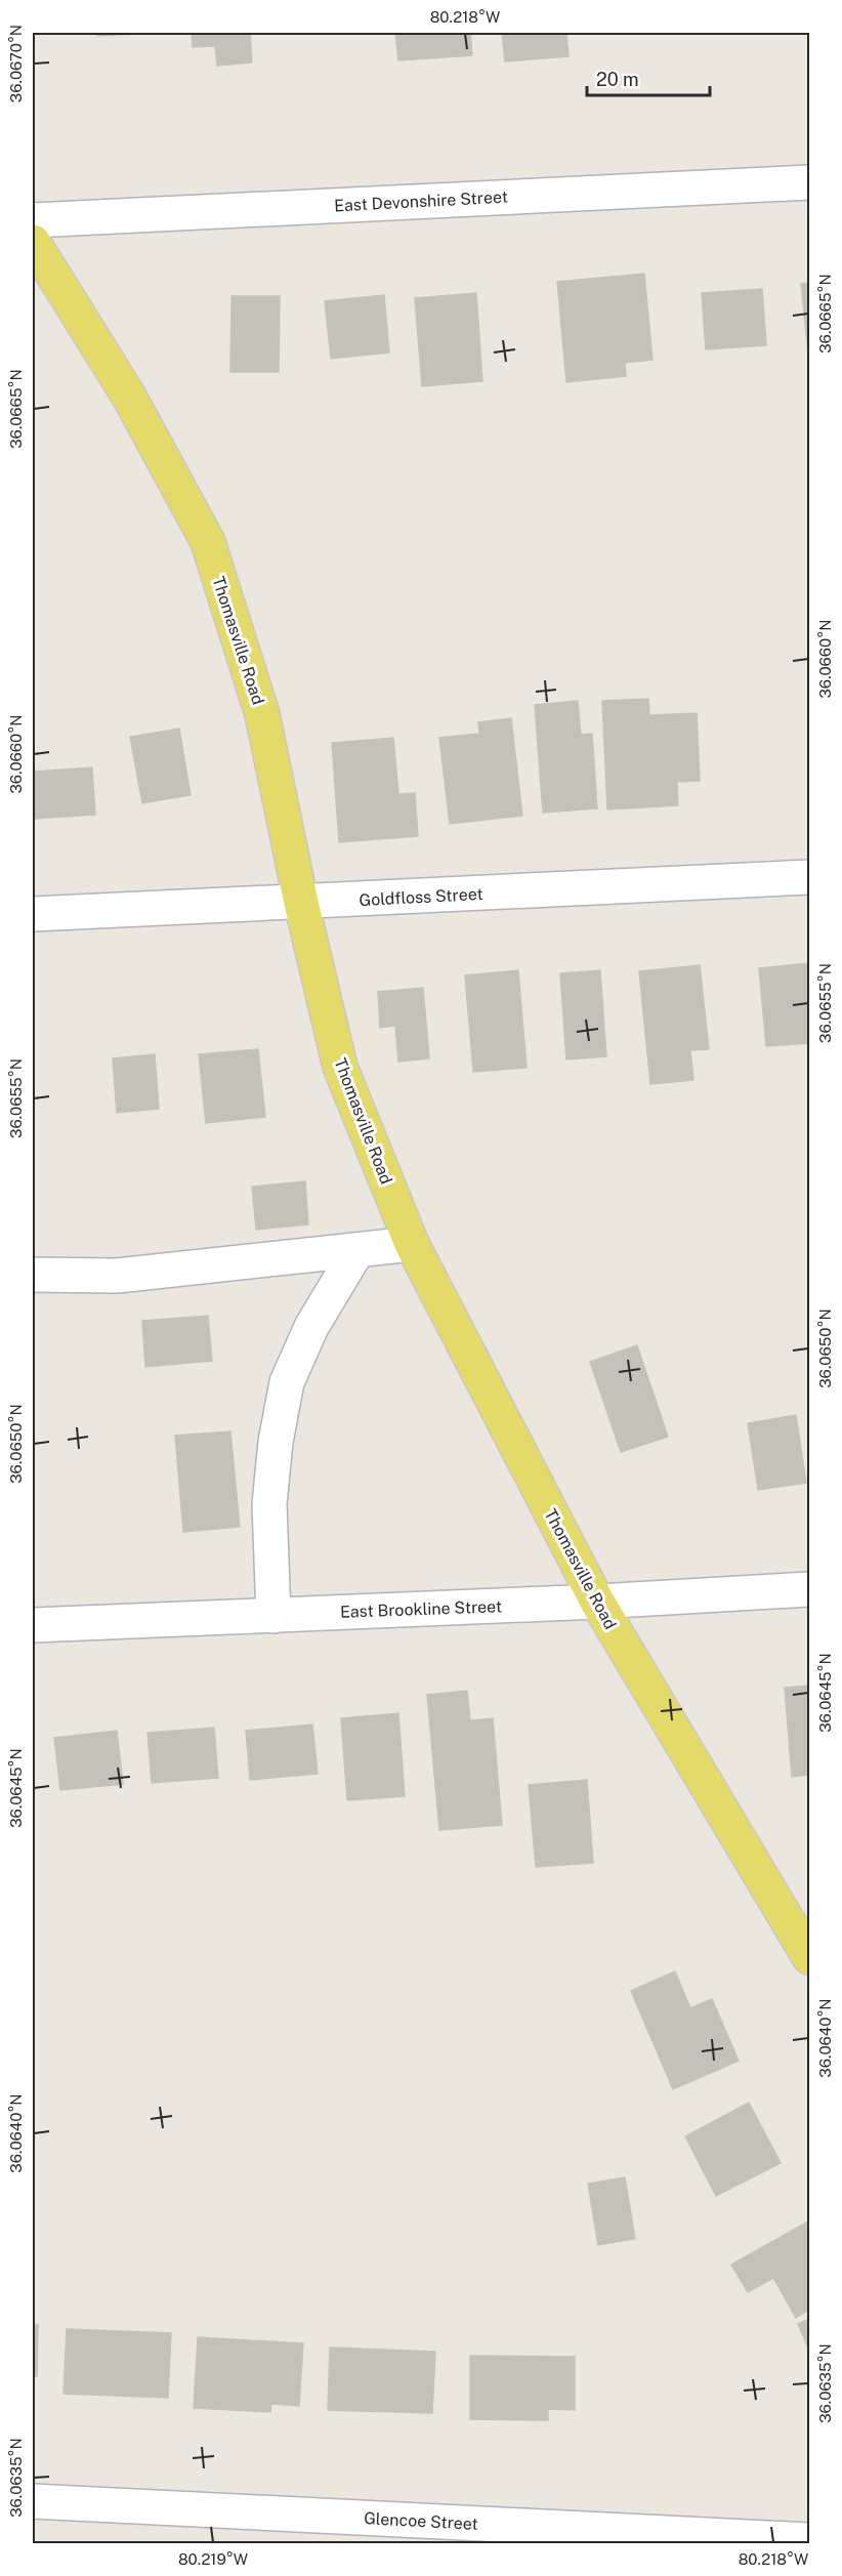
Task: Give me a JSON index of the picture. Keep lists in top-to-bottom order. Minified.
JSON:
{"streets":{"main road":["Thomasville Road"],"street":["East Devonshire Street","Goldfloss Street","East Brookline Street","Glencoe Street"]},"crossings":[["Thomasville Road","Goldfloss Street"],["Thomasville Road","East Brookline Street"]],"scale_bar":"20 m","coordinates":["80.218°W","36.0670°N","36.0665°N","36.0660°N","36.0655°N","36.0650°N","36.0645°N","36.0640°N","36.0635°N","80.219°W"]}
